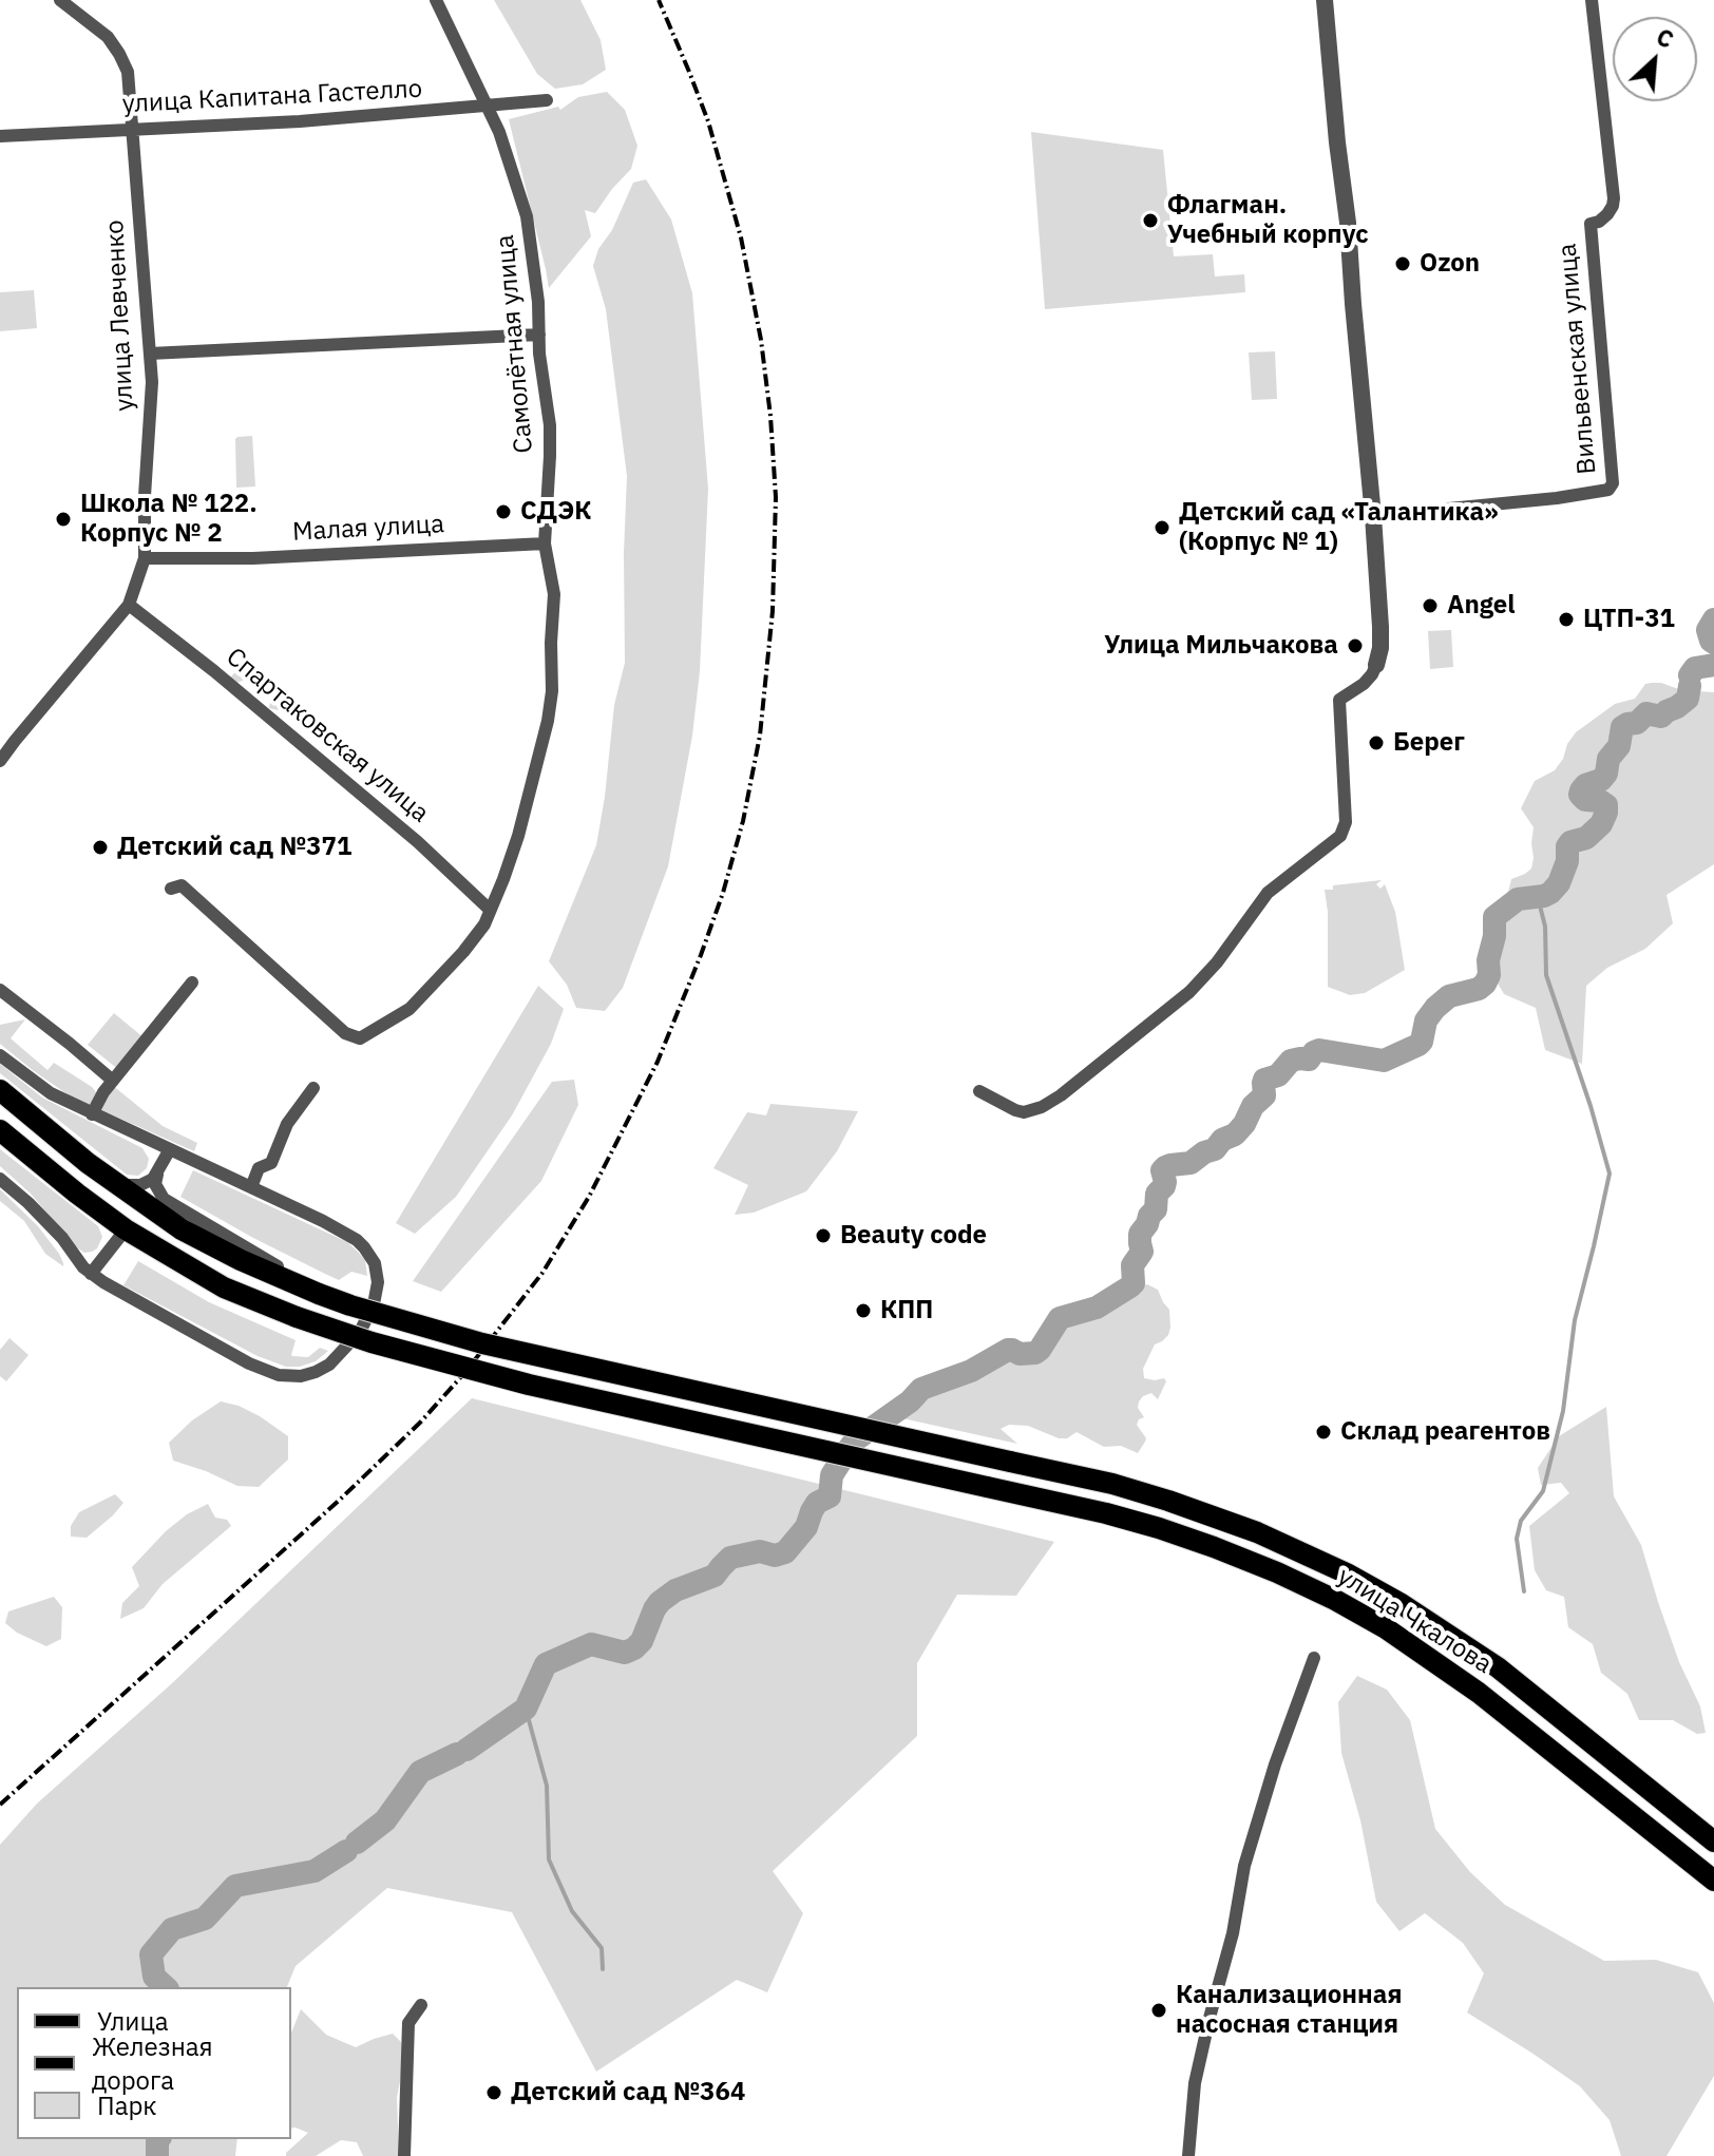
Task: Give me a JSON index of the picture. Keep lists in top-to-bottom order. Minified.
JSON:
{"streets":{"main road":["улица Чкалова"],"street":["улица Капитана Гастелло","улица Левченко","Самолётная улица","Вильвенская улица","Малая улица","Спартаковская улица"]},"crossings":[["улица Капитана Гастелло","улица Левченко"],["улица Капитана Гастелло","Самолётная улица"],["улица Левченко","Малая улица"],["улица Левченко","Спартаковская улица"],["Самолётная улица","Малая улица"],["Самолётная улица","Спартаковская улица"]],"places":["Флагман. Учебный корпус","Ozon","СДЭК","Школа № 122. Корпус № 2","Детский сад «Талантика» (Корпус № 1)","Angel","ЦТП-31","Улица Мильчакова","Берег","Детский сад №371","Beauty code","КПП","Склад реагентов","Канализационная насосная станция","Детский сад №364"],"legend":["Улица","Железная дорога","Парк"],"north":"top right"}
